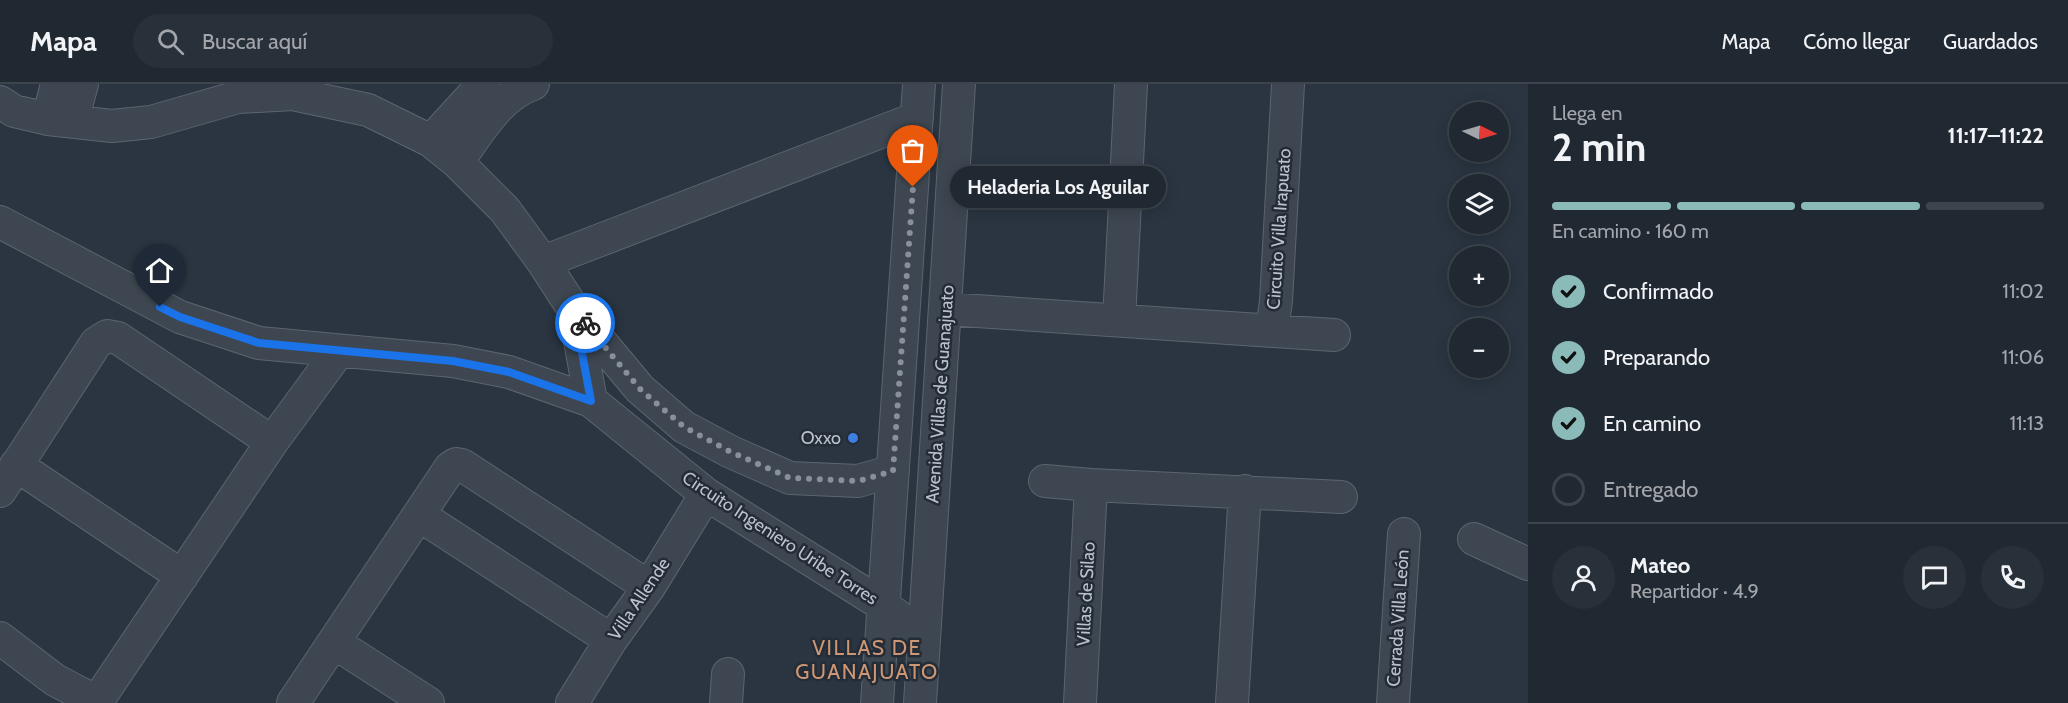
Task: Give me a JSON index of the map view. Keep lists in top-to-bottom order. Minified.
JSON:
{"streets":{"street":["Circuito Villa Irapuato","Avenida Villas de Guanajuato","Circuito Ingeniero Uribe Torres","Villas de Silao","Villa Allende","Cerrada Villa León"]},"crossings":[["Circuito Villa Irapuato","Avenida Villas de Guanajuato"],["Avenida Villas de Guanajuato","Circuito Ingeniero Uribe Torres"],["Circuito Ingeniero Uribe Torres","Villa Allende"]],"districts":["VILLAS DE GUANAJUATO"],"places":["Heladeria Los Aguilar","Oxxo"],"north":"right","page":{"header":"Mapa","search":"Buscar aquí","nav":["Mapa","Cómo llegar","Guardados"],"heading":["2 min","Llega en","11:17–11:22"],"panel":["Mateo","Repartidor · 4.9"],"map_buttons":["+","−"],"bubble":"Heladeria Los Aguilar","bar":"En camino · 160 m","list":[["Confirmado","11:02"],["Preparando","11:06"],["En camino","11:13"],"Entregado"]}}
